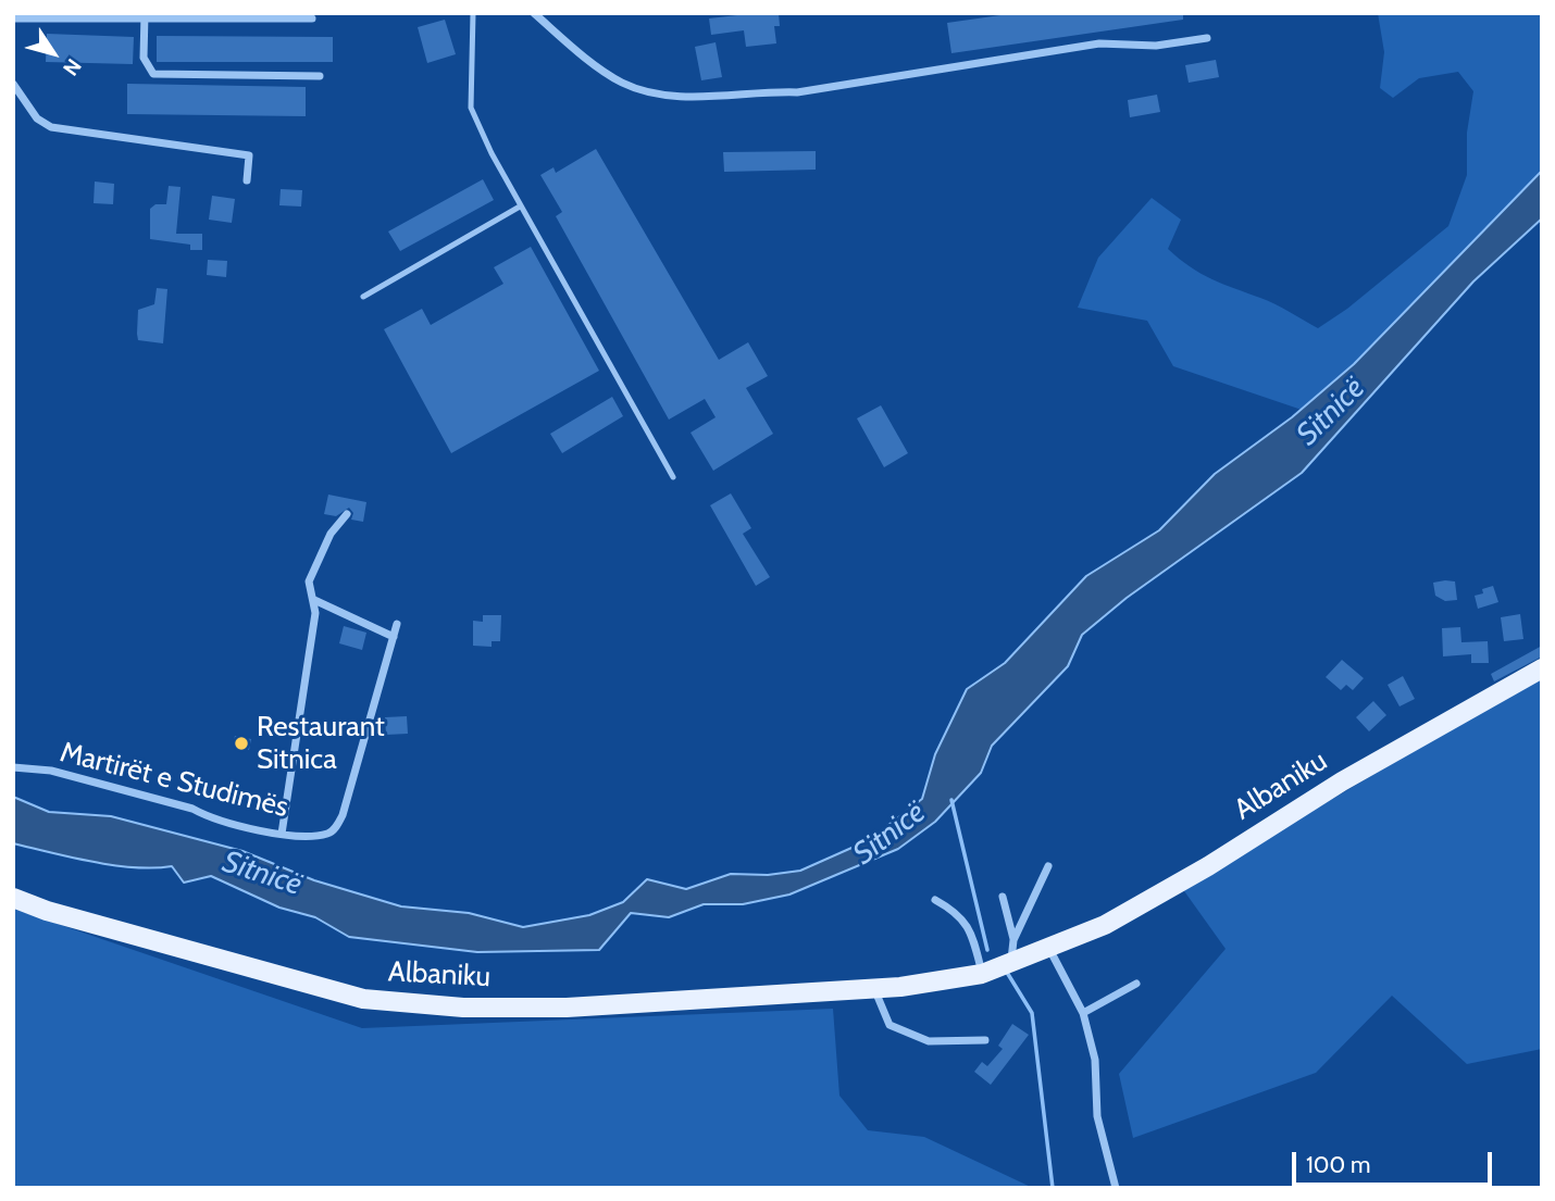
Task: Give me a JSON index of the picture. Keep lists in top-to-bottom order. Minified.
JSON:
{"streets":{"main road":["Albaniku"],"street":["Martirët e Studimës"]},"water":["Sitnicë"],"places":["Restaurant Sitnica"],"scale_bar":"100 m","north":"bottom right"}
